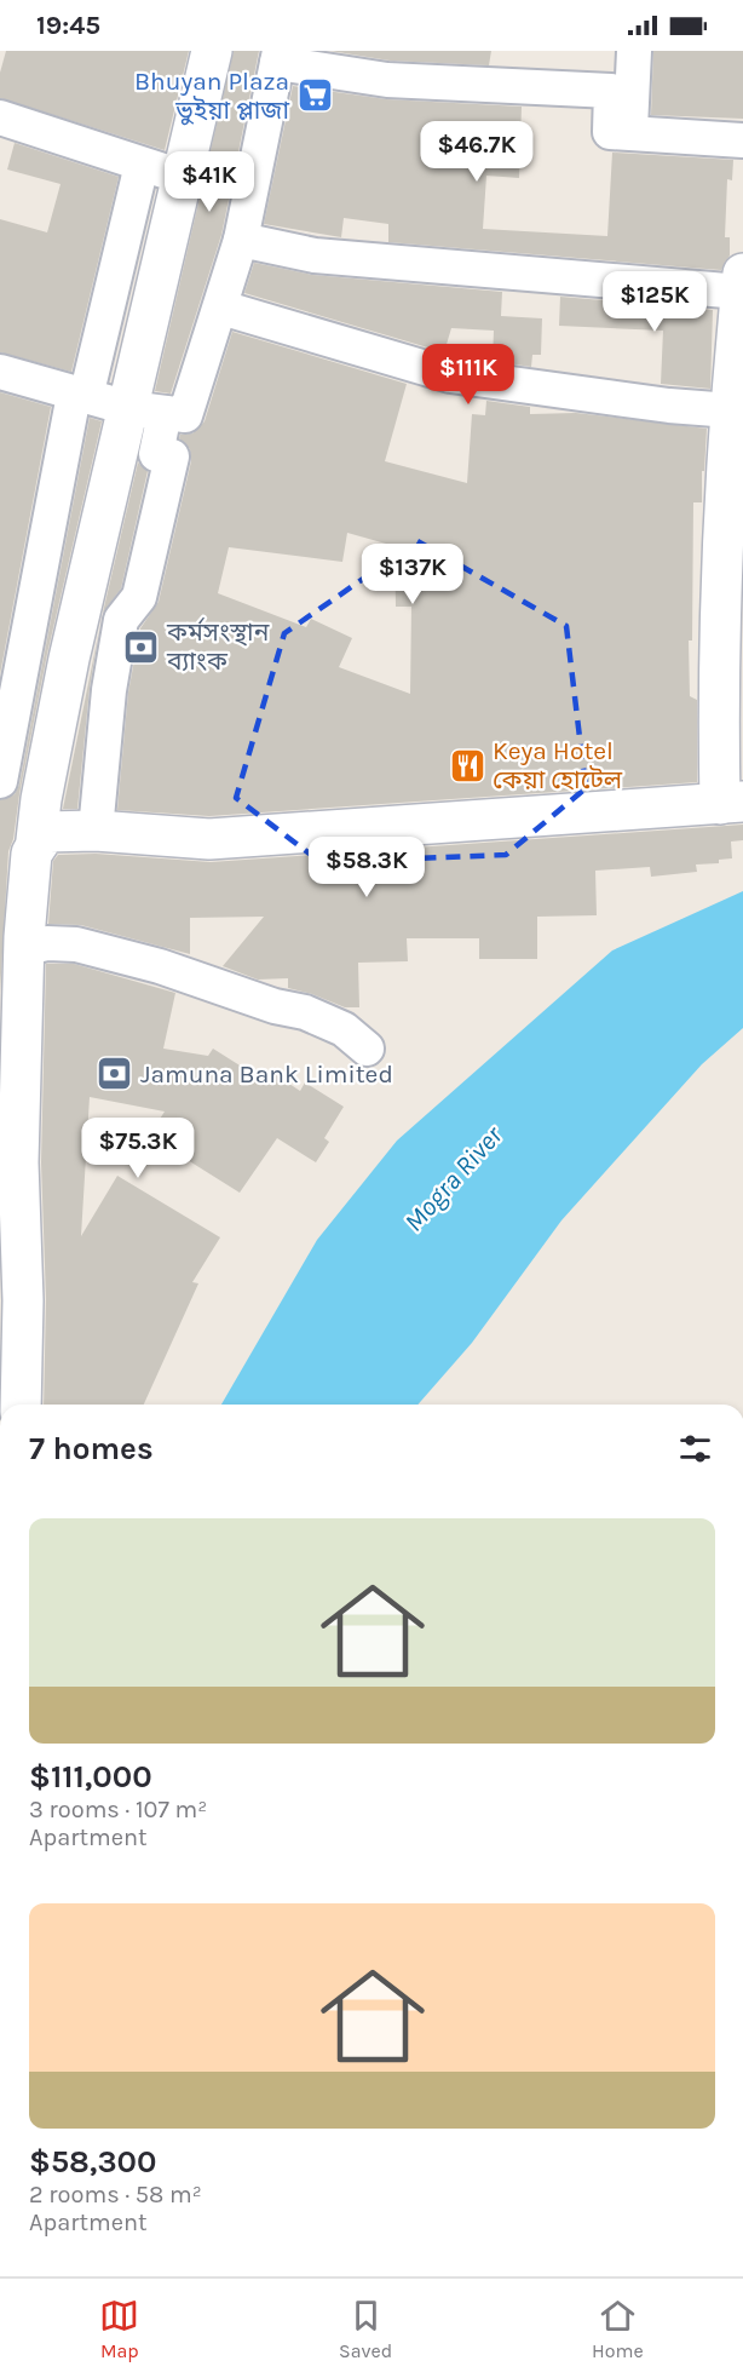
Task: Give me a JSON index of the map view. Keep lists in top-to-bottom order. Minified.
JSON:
{"water":["Mogra River"],"places":{"supermarket":["Bhuyan Plaza ভুইয়া প্লাজা"],"bank":["কর্মসংস্থান ব্যাংক","Jamuna Bank Limited"],"restaurant":["Keya Hotel কেয়া হোটেল"]},"page":{"status":"19:45","price":["$46.7K","$41K","$125K","$111K","$137K","$58.3K","$75.3K"],"heading":"7 homes","list":[{"name":"$111,000","note":"3 rooms · 107 m² · Apartment"},{"name":"$58,300","note":"2 rooms · 58 m² · Apartment"}],"tabs":["Map","Saved","Home"]}}
